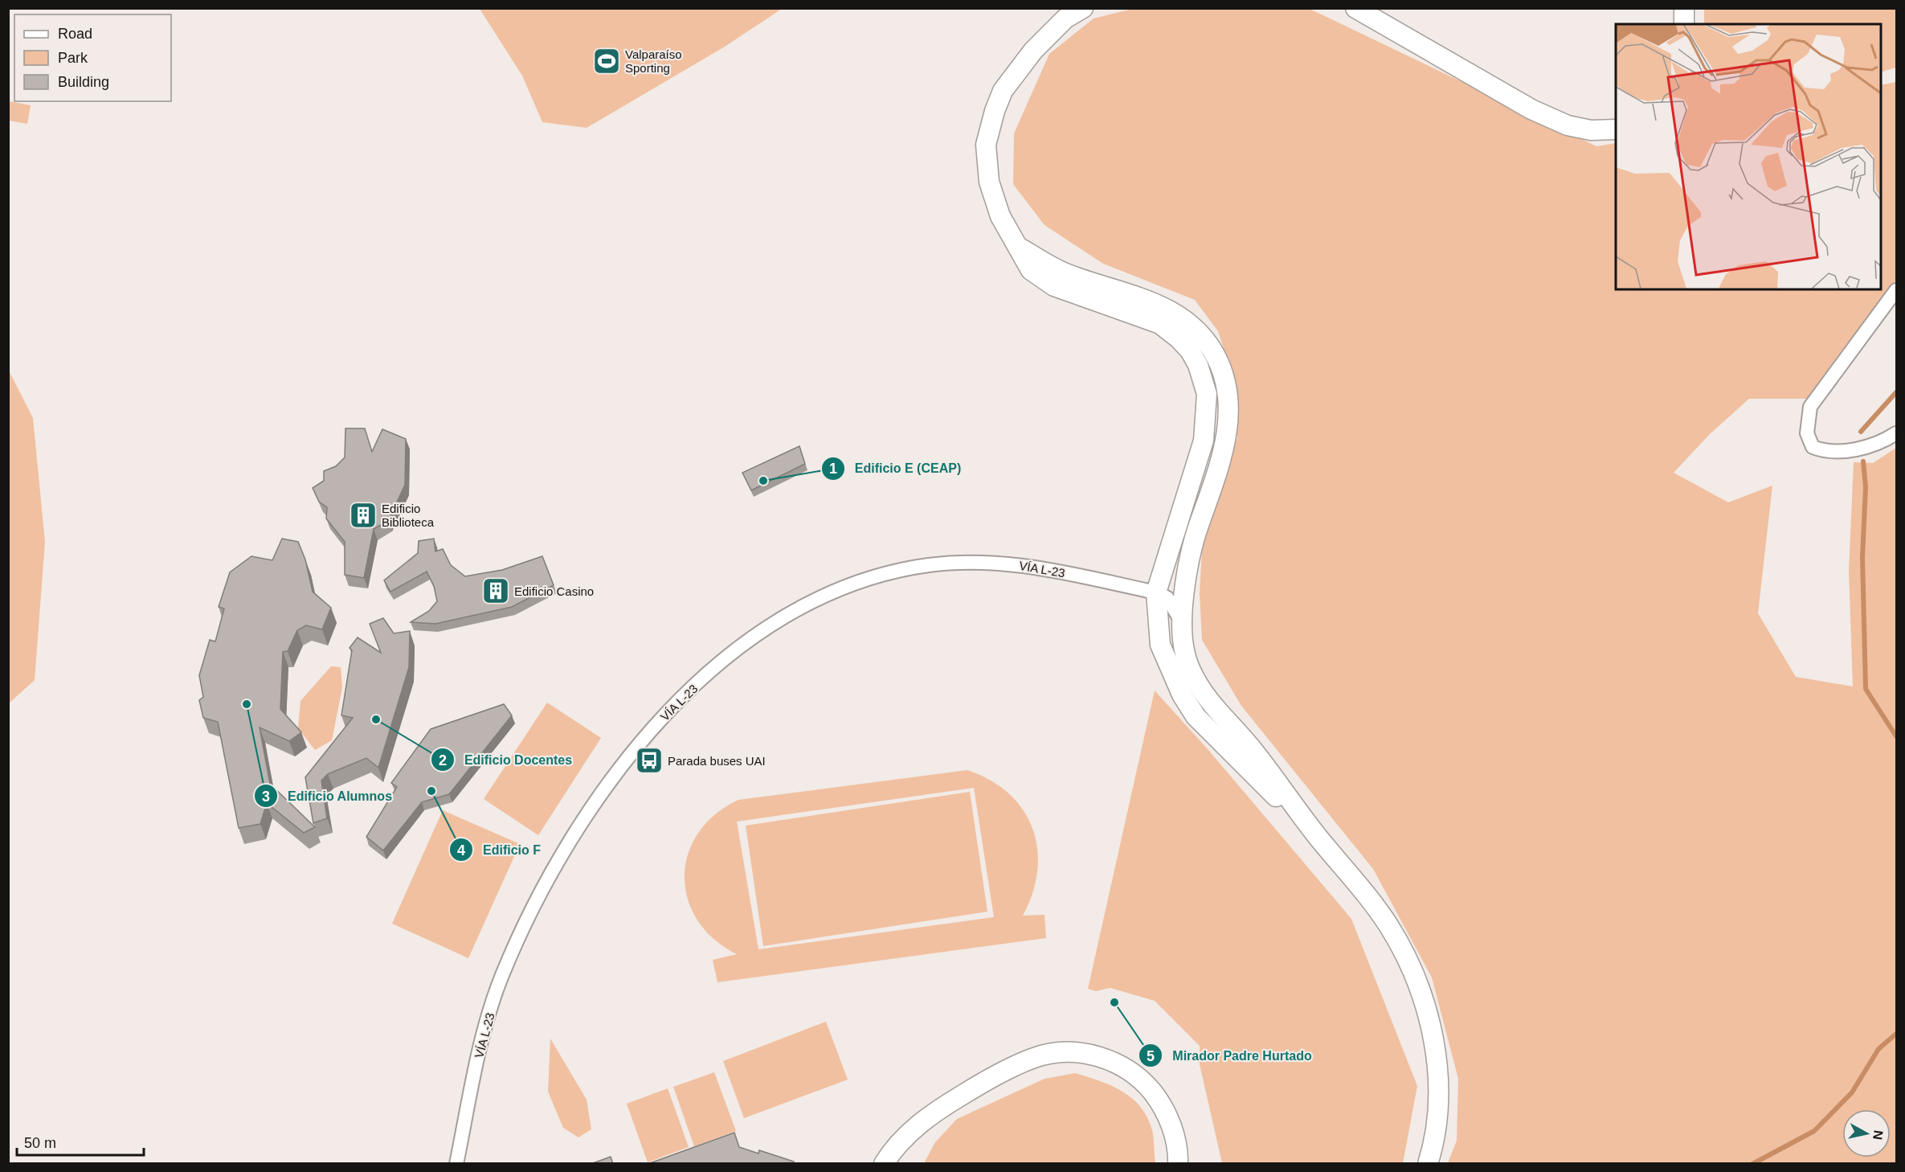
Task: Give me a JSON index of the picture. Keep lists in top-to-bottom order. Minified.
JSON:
{"streets":{"street":["VÍA L-23"]},"places":{"sports":["Valparaíso Sporting"],"other":["Edificio E (CEAP)","Edificio Alumnos","Edificio Docentes","Edificio F","Mirador Padre Hurtado"],"building":["Edificio Biblioteca","Edificio Casino"],"bus stop":["Parada buses UAI"]},"legend":["Road","Park","Building"],"scale_bar":"50 m","north":"right"}
